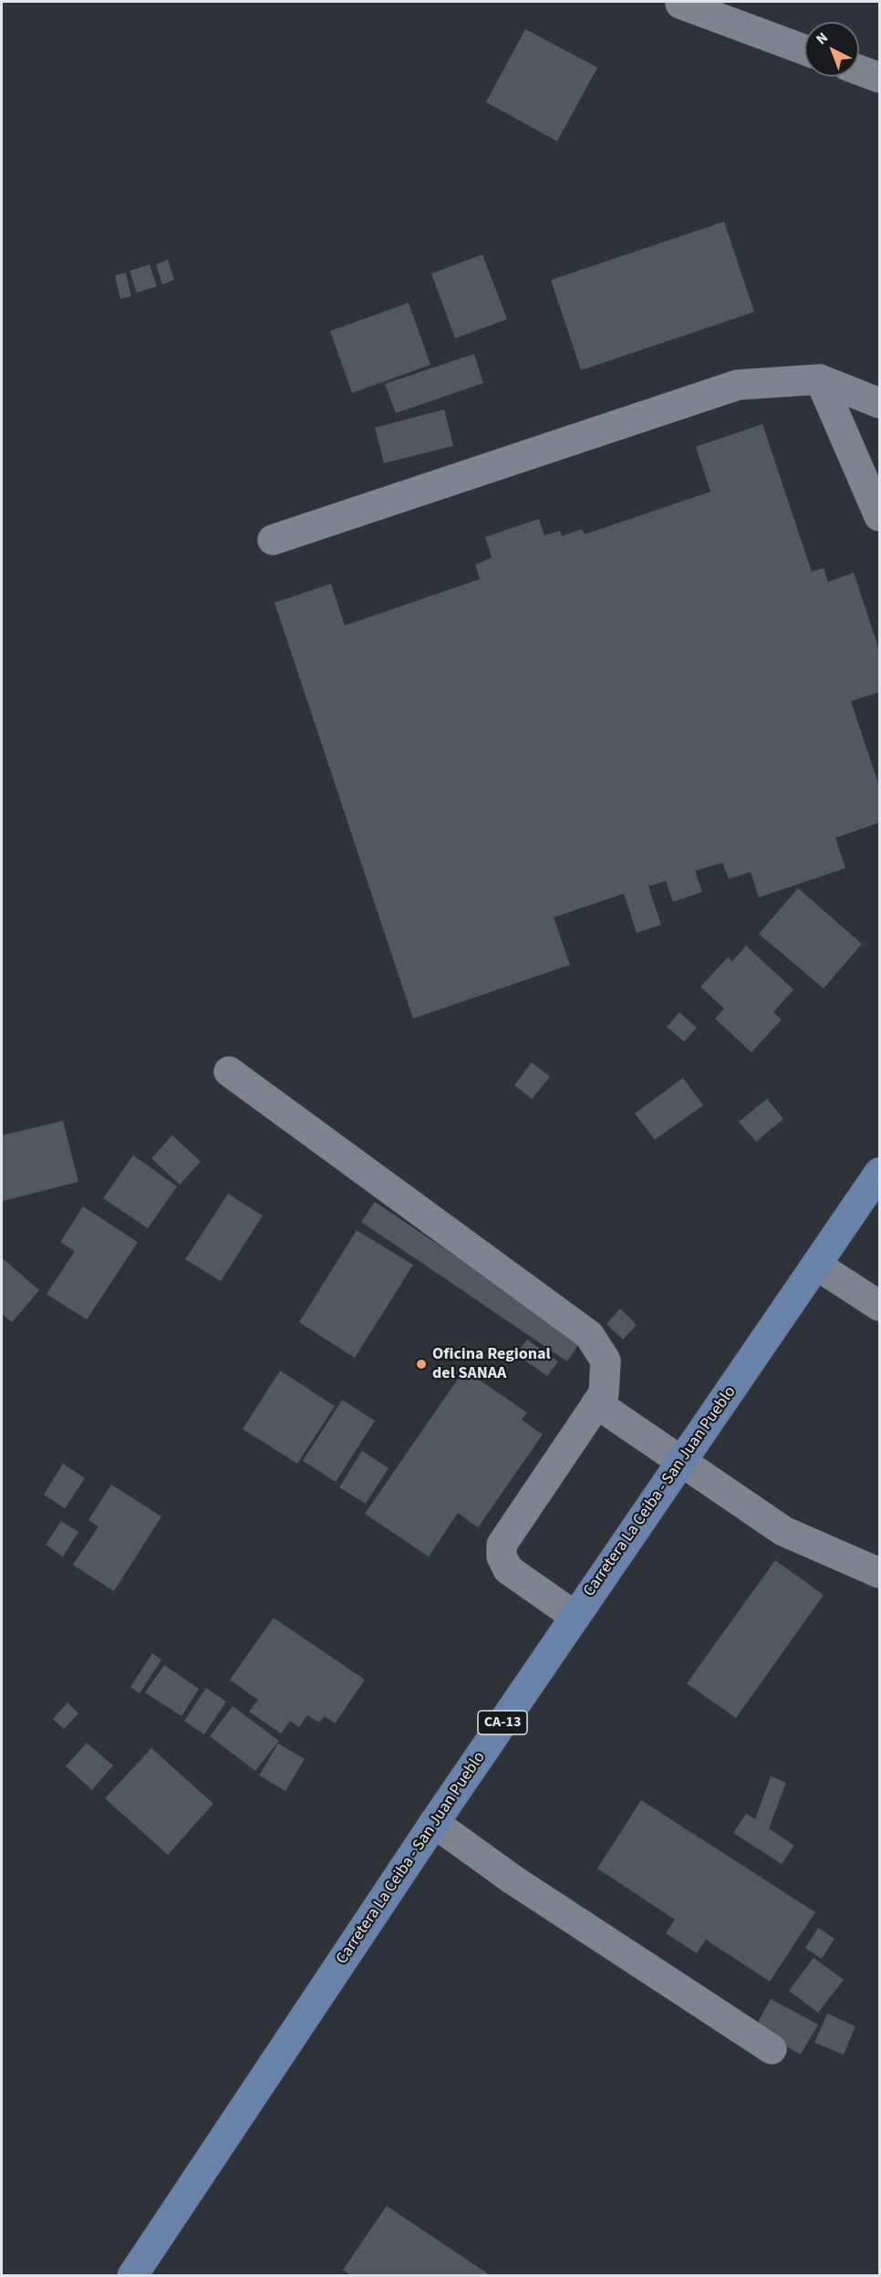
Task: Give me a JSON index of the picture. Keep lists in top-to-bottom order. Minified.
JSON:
{"streets":{"main road":["Carretera La Ceiba - San Juan Pueblo","CA-13"]},"places":["Oficina Regional del SANAA"],"north":"top left"}
